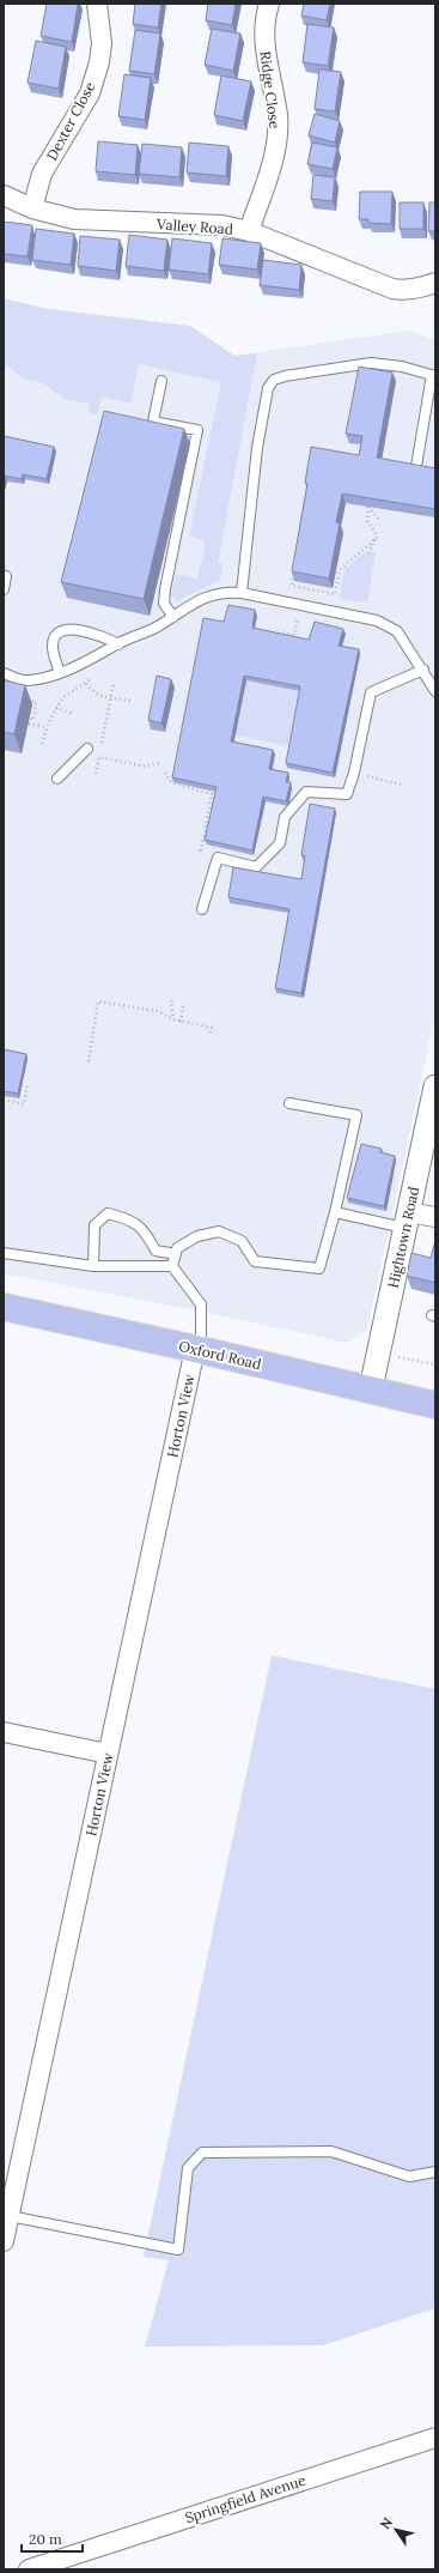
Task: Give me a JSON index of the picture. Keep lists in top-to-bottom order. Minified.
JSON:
{"streets":{"main road":["Oxford Road"],"street":["Ridge Close","Dexter Close","Valley Road","Hightown Road","Horton View","Springfield Avenue"]},"crossings":[["Ridge Close","Valley Road"],["Dexter Close","Valley Road"],["Hightown Road","Oxford Road"],["Oxford Road","Horton View"]],"scale_bar":"20 m","north":"top left"}
